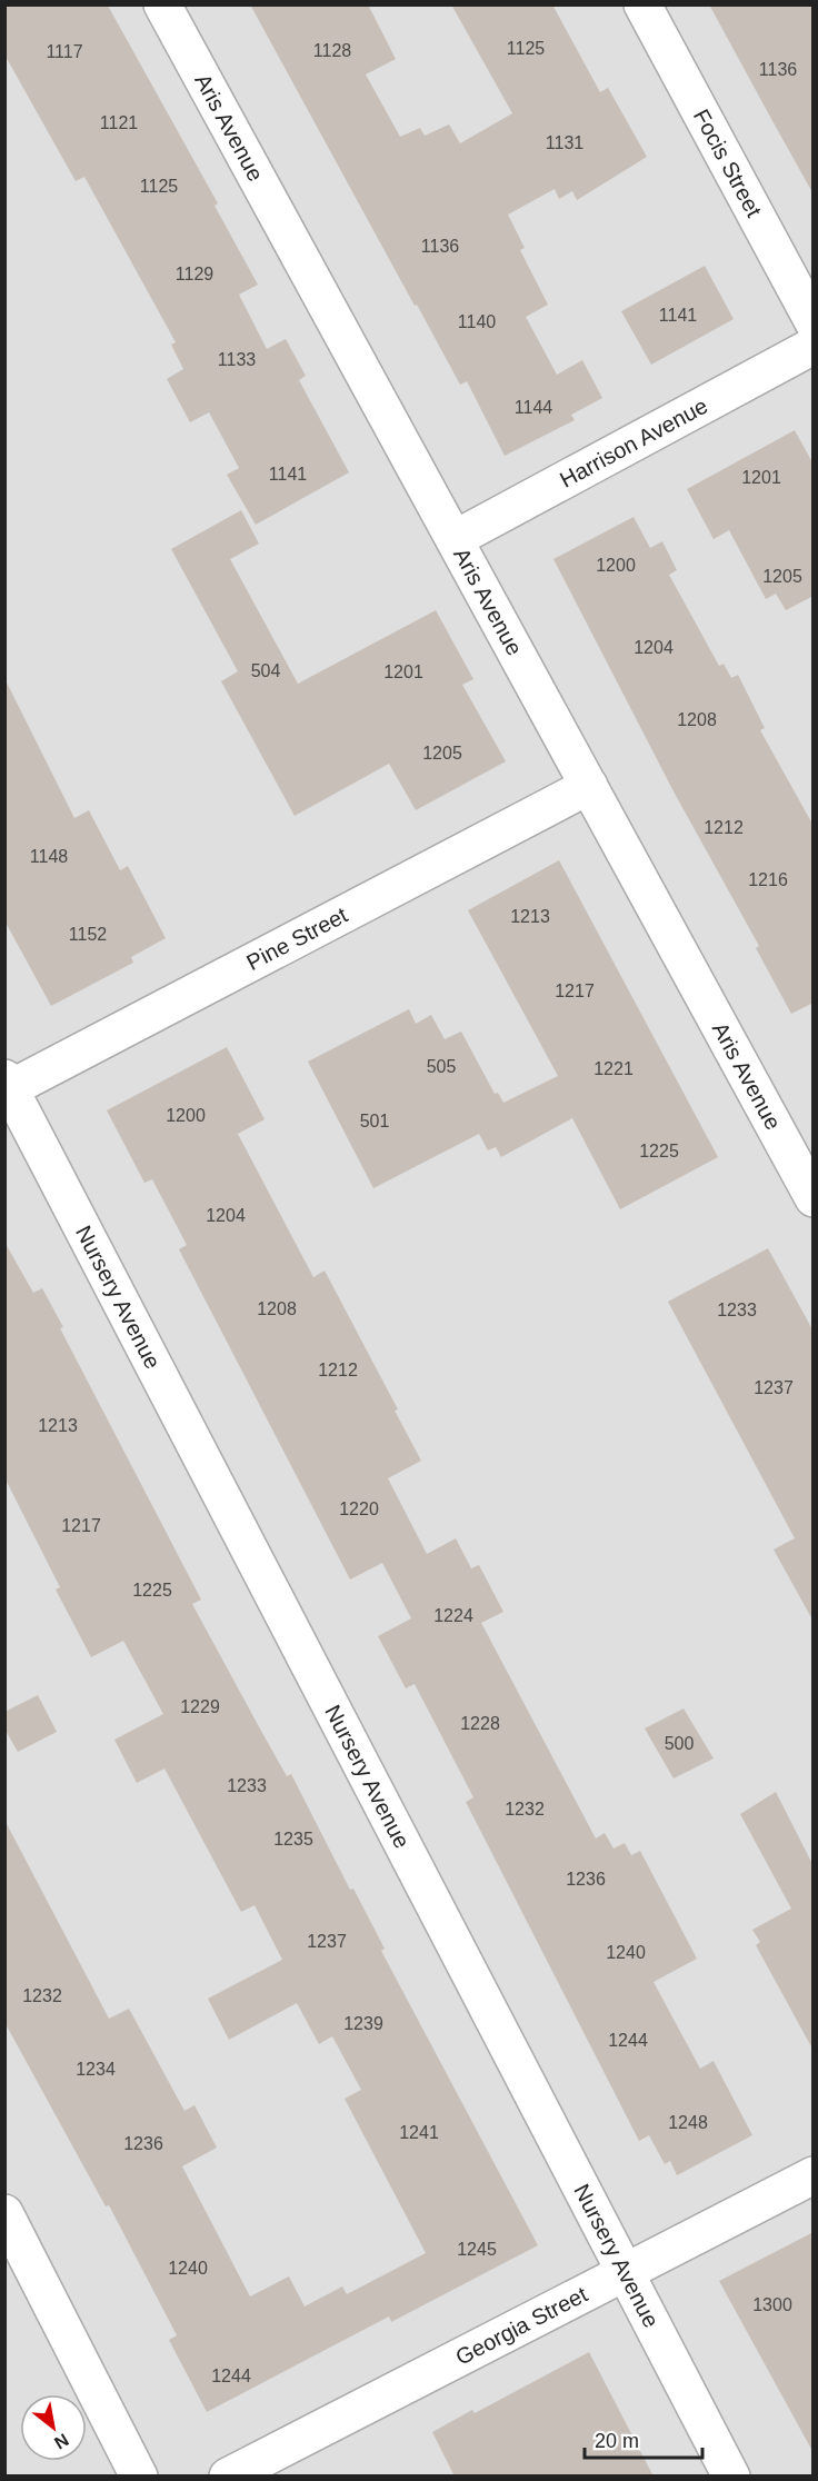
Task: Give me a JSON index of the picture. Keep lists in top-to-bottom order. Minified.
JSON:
{"streets":{"street":["Aris Avenue","Focis Street","Harrison Avenue","Pine Street","Nursery Avenue","Georgia Street"]},"crossings":[["Aris Avenue","Harrison Avenue"],["Aris Avenue","Pine Street"],["Pine Street","Nursery Avenue"],["Nursery Avenue","Georgia Street"]],"house_numbers":["1125","1128","1117","1136","1121","1131","1125","1136","1129","1141","1140","1133","1144","1141","1201","1200","1205","1204","504","1201","1208","1205","1212","1148","1216","1213","1152","1217","505","1221","1200","501","1225","1204","1208","1233","1212","1237","1213","1220","1217","1225","1224","1229","1228","500","1233","1232","1235","1236","1237","1240","1232","1239","1244","1234","1248","1241","1236","1245","1240","1300","1244"],"scale_bar":"20 m","north":"bottom right"}
